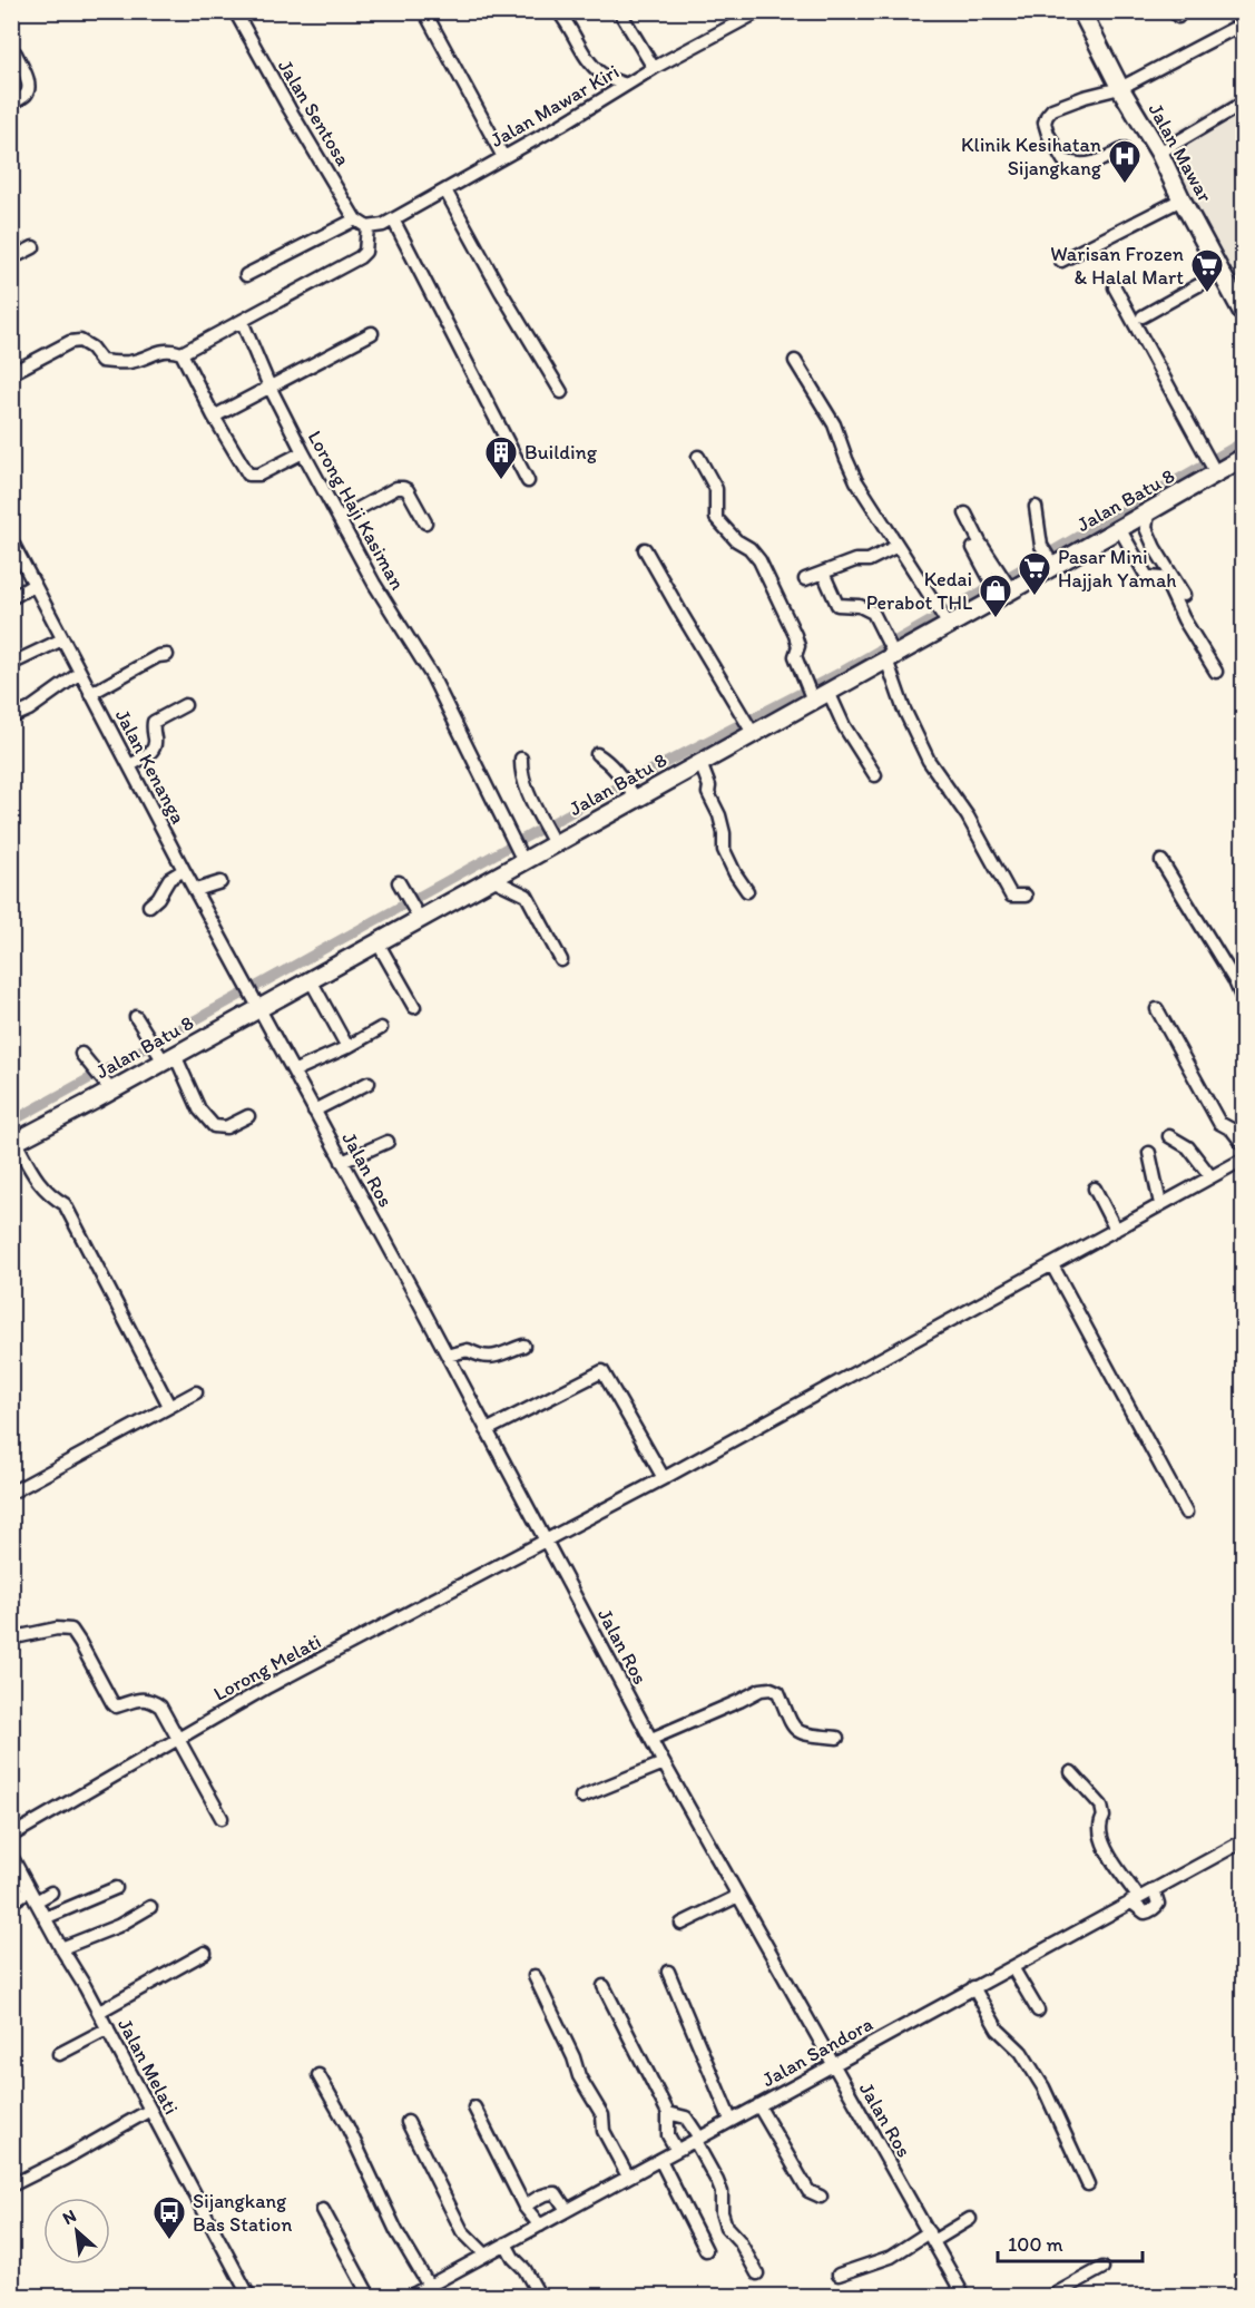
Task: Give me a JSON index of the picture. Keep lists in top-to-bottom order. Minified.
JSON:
{"streets":{"street":["Jalan Mawar Kiri","Jalan Sentosa","Jalan Mawar","Jalan Batu 8","Lorong Haji Kasiman","Jalan Kenanga","Jalan Ros","Lorong Melati","Jalan Sandora","Jalan Melati"]},"crossings":[["Jalan Mawar Kiri","Jalan Sentosa"],["Jalan Batu 8","Lorong Haji Kasiman"],["Jalan Batu 8","Jalan Kenanga"],["Jalan Batu 8","Jalan Ros"],["Jalan Kenanga","Jalan Ros"],["Jalan Ros","Lorong Melati"],["Jalan Ros","Jalan Sandora"]],"places":{"hospital":["Klinik Kesihatan Sijangkang"],"supermarket":["Warisan Frozen & Halal Mart","Pasar Mini Hajjah Yamah"],"building":["Building"],"shop":["Kedai Perabot THL"],"bus stop":["Sijangkang Bas Station"]},"scale_bar":"100 m","north":"top left"}
